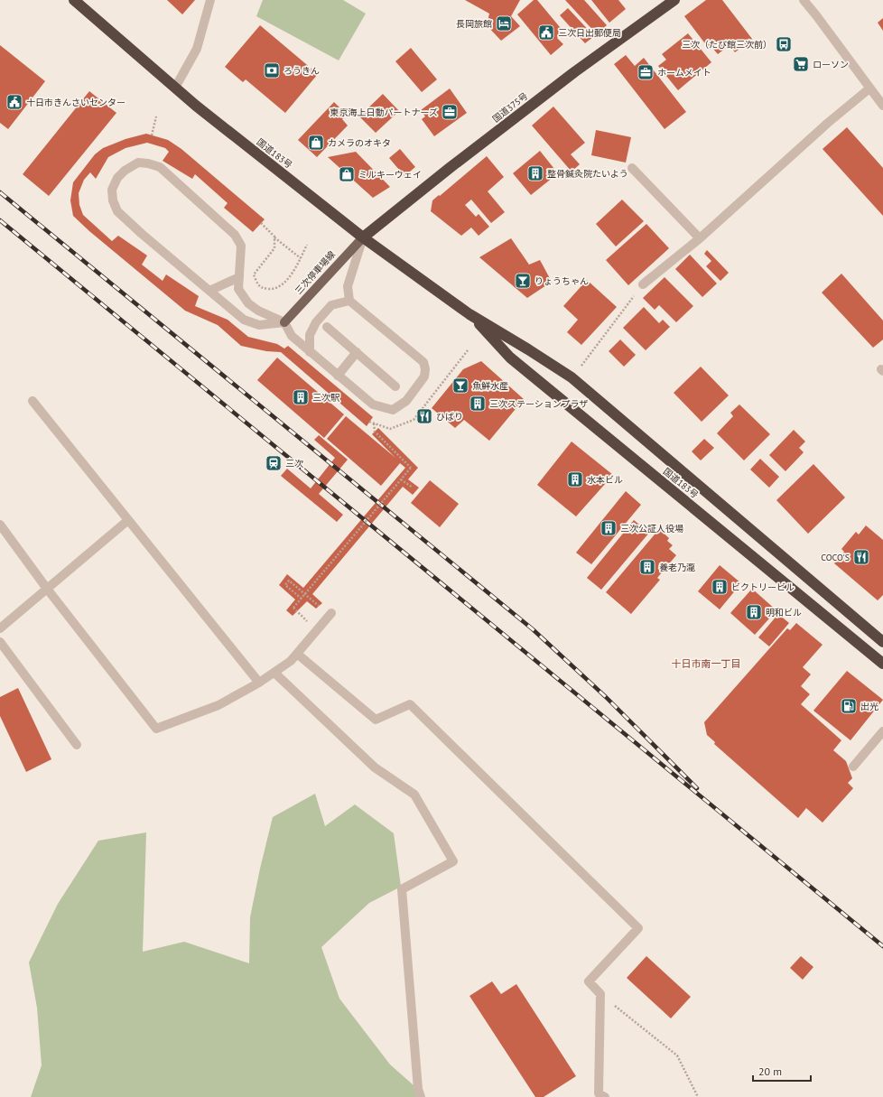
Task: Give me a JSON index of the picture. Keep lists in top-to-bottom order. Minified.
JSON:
{"streets":{"highway":["国道375号","国道183号"],"main road":["三次停車場線"]},"crossings":[["国道375号","国道183号"],["国道375号","三次停車場線"],["国道183号","三次停車場線"]],"districts":["十日市南一丁目"],"places":{"hotel":["長岡旅館"],"public building":["三次日出郵便局","十日市きんさいセンター"],"bus stop":["三次（たび館三次前）"],"supermarket":["ローソン"],"bank":["ろうきん"],"office":["ホームメイト","東京海上日動パートナーズ"],"shop":["カメラのオキタ","ミルキーウェイ"],"building":["整骨鍼灸院たいよう","三次駅","三次ステーションプラザ","水本ビル","三次公証人役場","養老乃瀧","ビクトリービル","明和ビル"],"bar":["りょうちゃん","魚鮮水産"],"restaurant":["ひばり","COCO'S"],"station":["三次"],"fuel station":["出光"]},"scale_bar":"20 m"}
